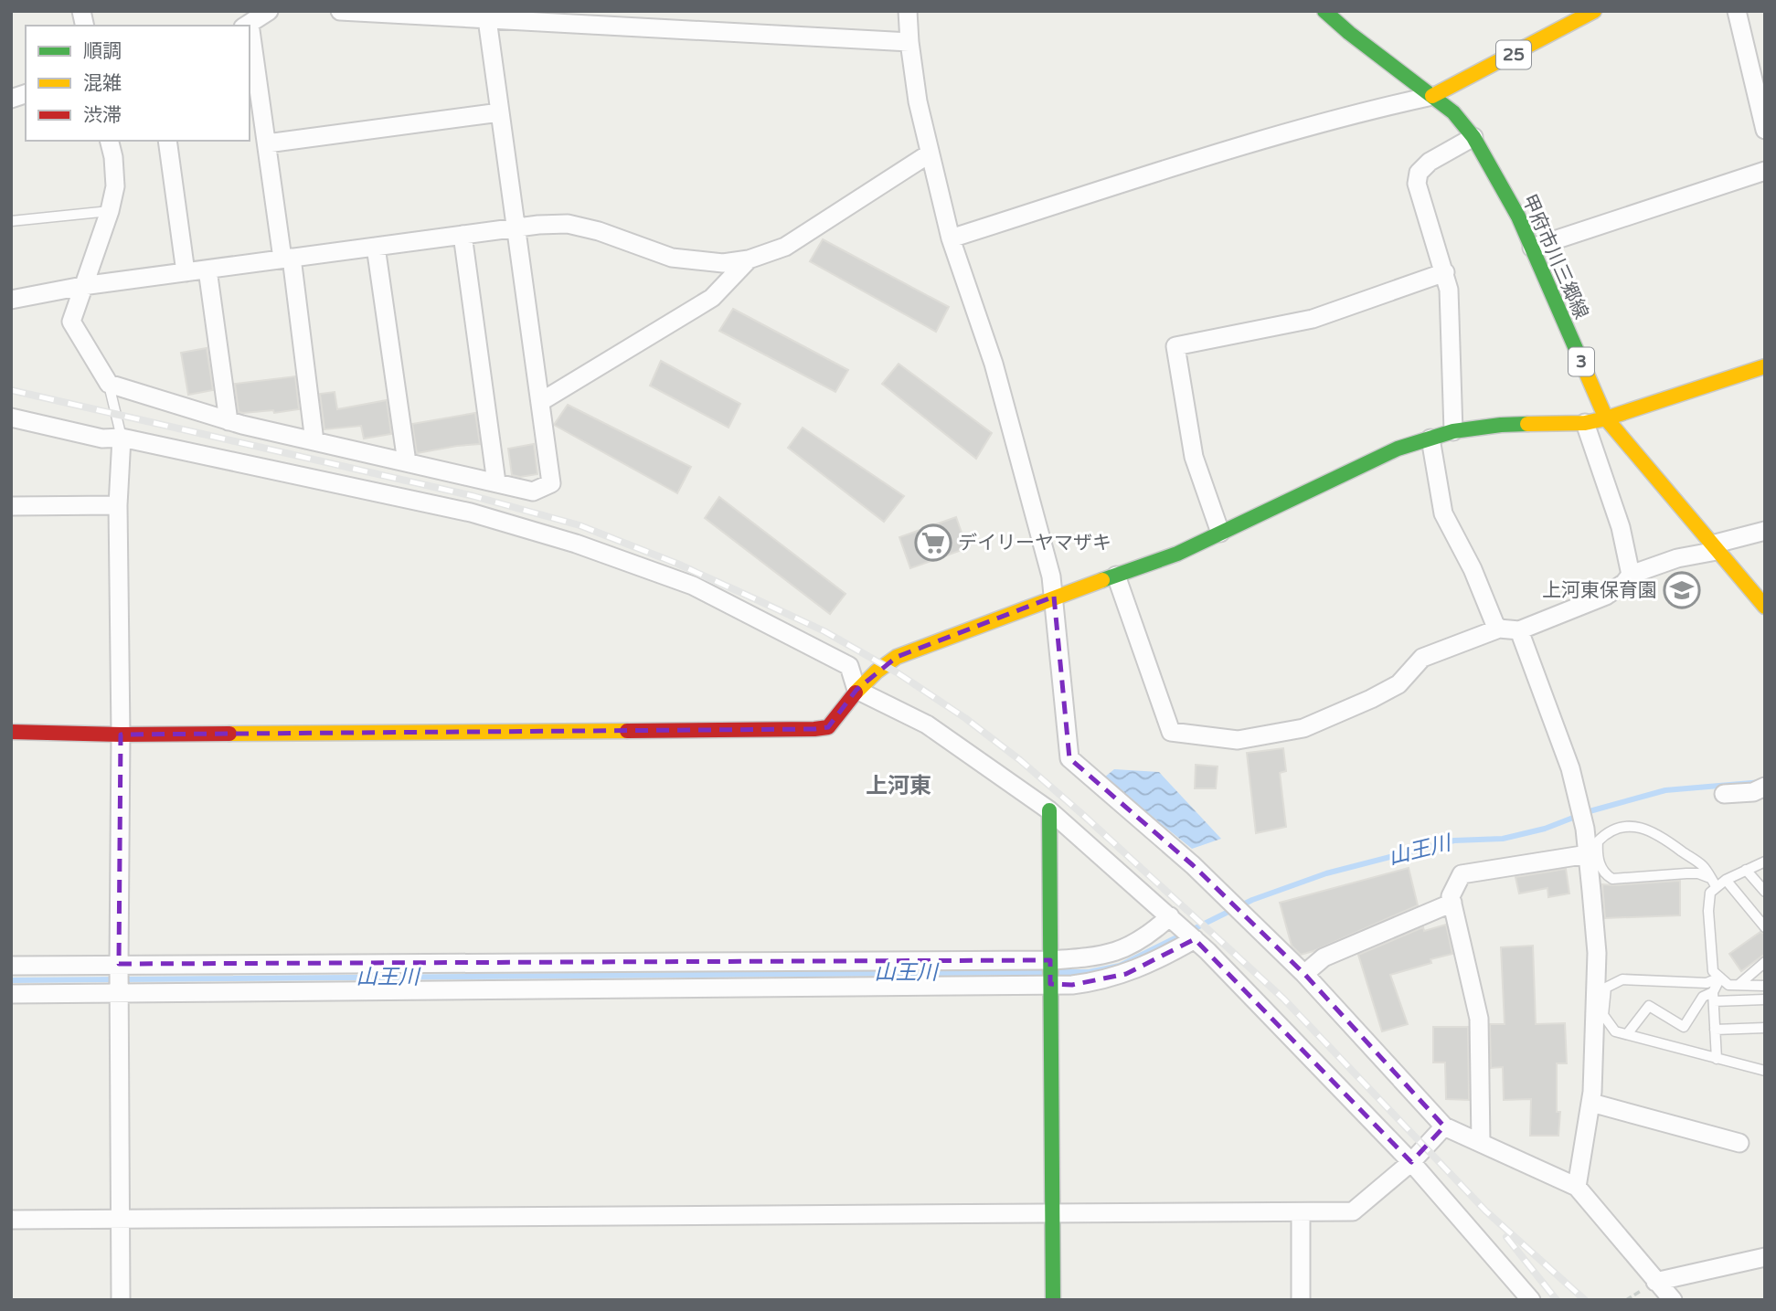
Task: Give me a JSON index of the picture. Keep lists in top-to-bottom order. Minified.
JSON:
{"streets":{"street":["25","甲府市川三郷線","3"]},"crossings":[["25","甲府市川三郷線"]],"districts":["上河東"],"water":["山王川"],"places":{"supermarket":["デイリーヤマザキ"],"school or university":["上河東保育園"]},"legend":["順調","混雑","渋滞"]}
